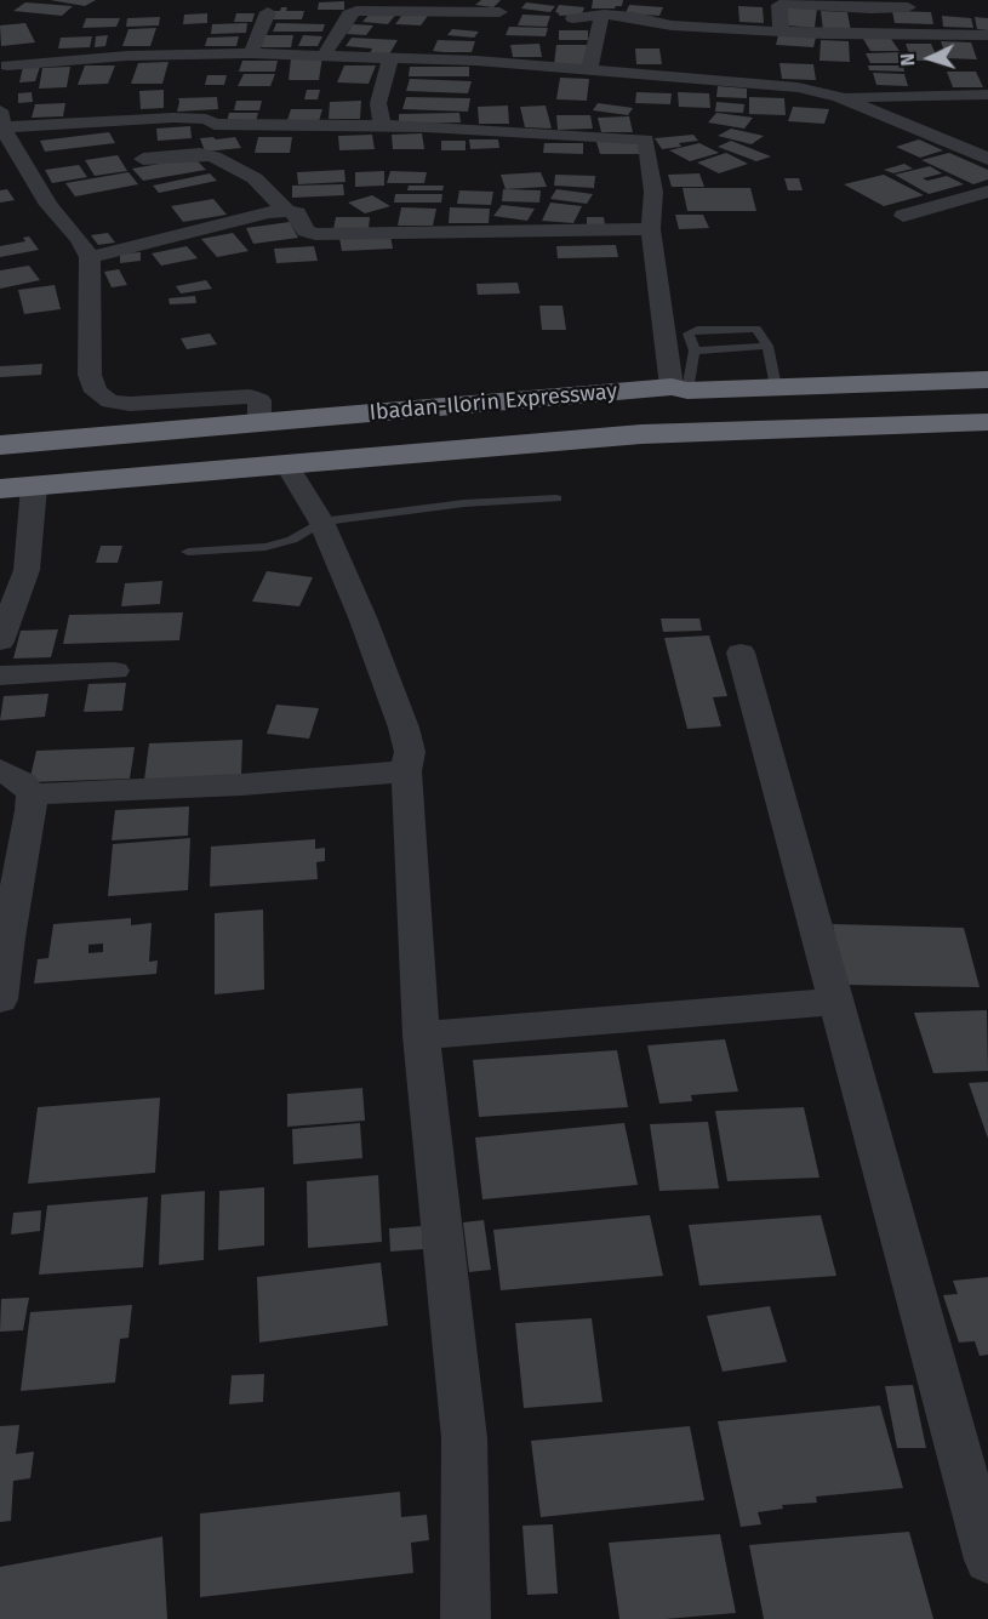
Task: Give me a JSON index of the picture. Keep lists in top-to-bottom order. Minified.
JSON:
{"streets":{"highway":["Ibadan-Ilorin Expressway"]},"north":"left"}
